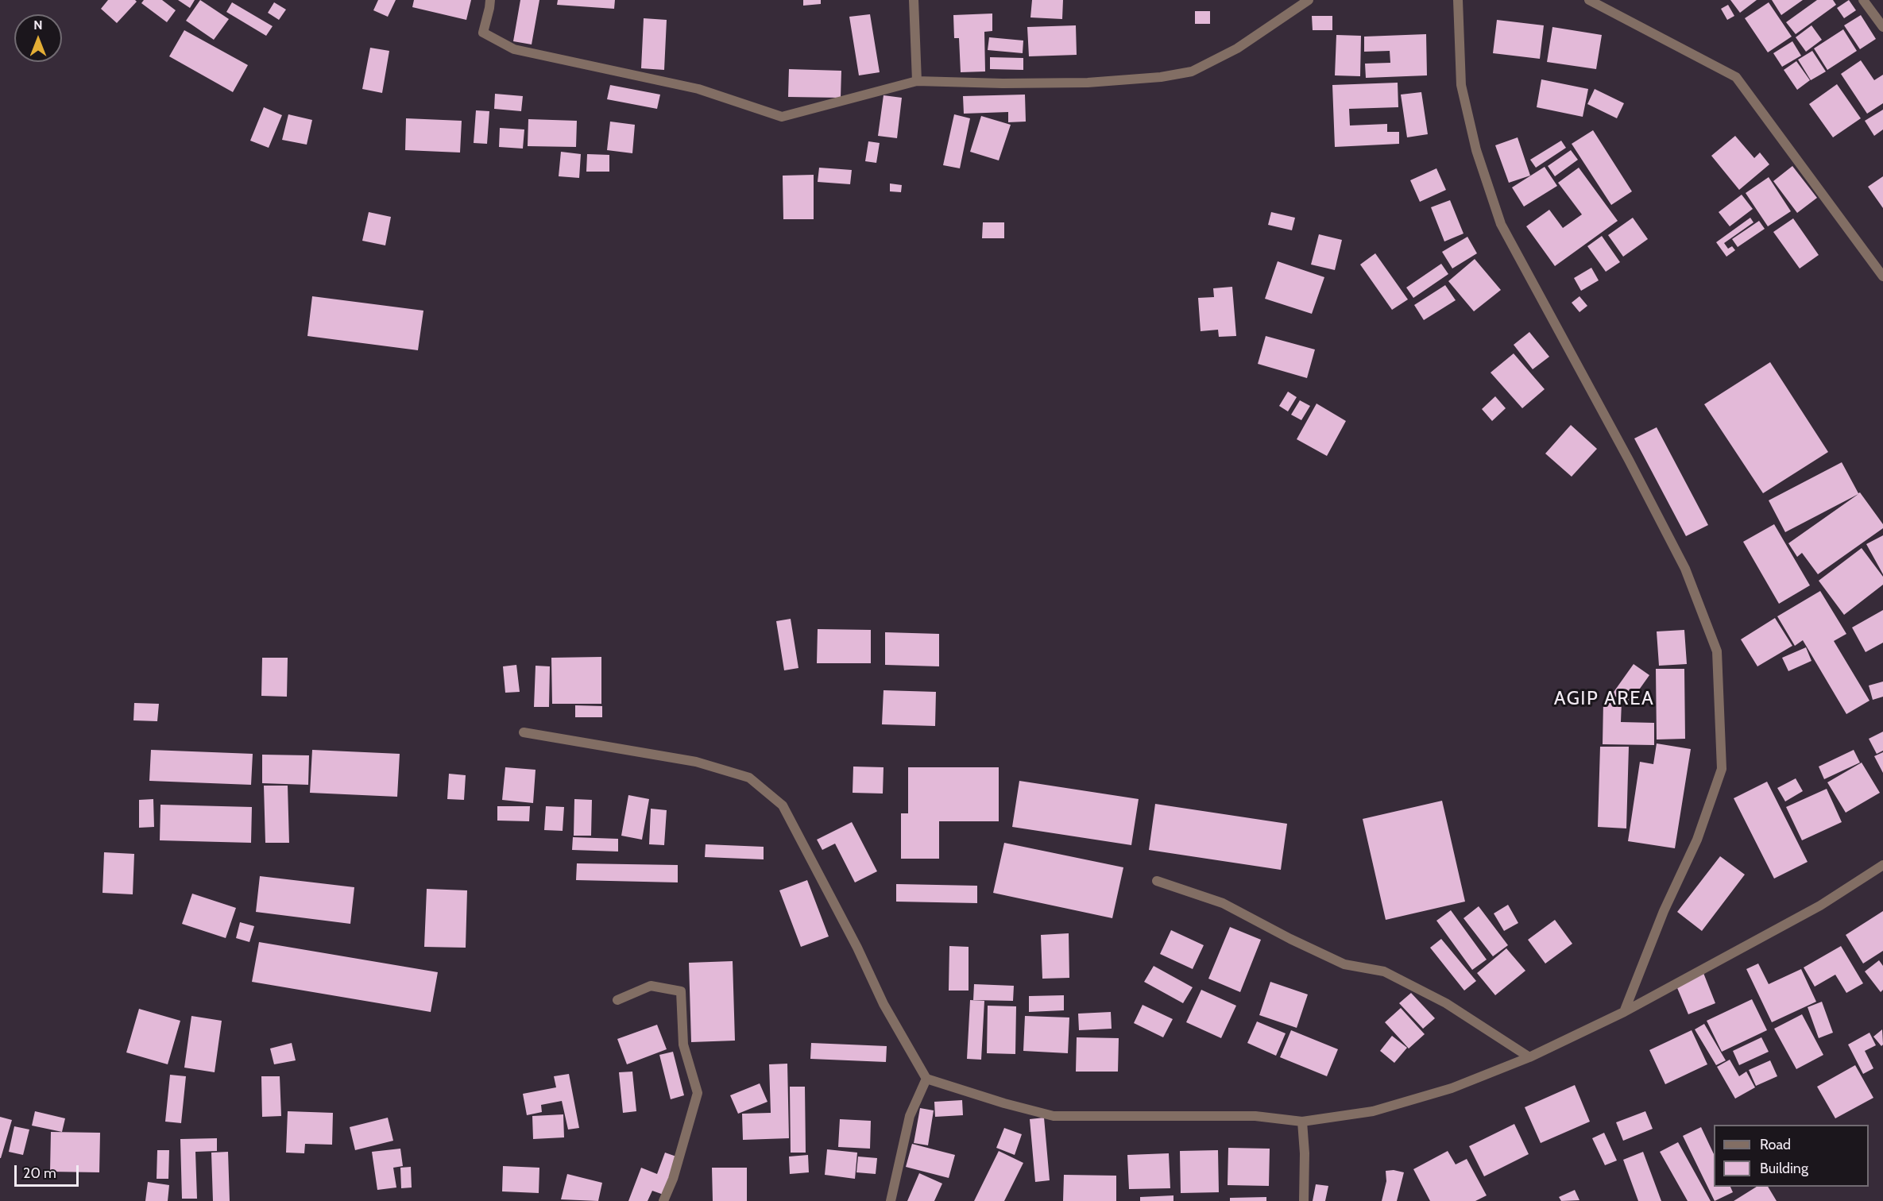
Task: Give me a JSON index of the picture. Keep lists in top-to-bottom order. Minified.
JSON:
{"districts":["AGIP AREA"],"legend":["Road","Building"],"scale_bar":"20 m","north":"top"}
